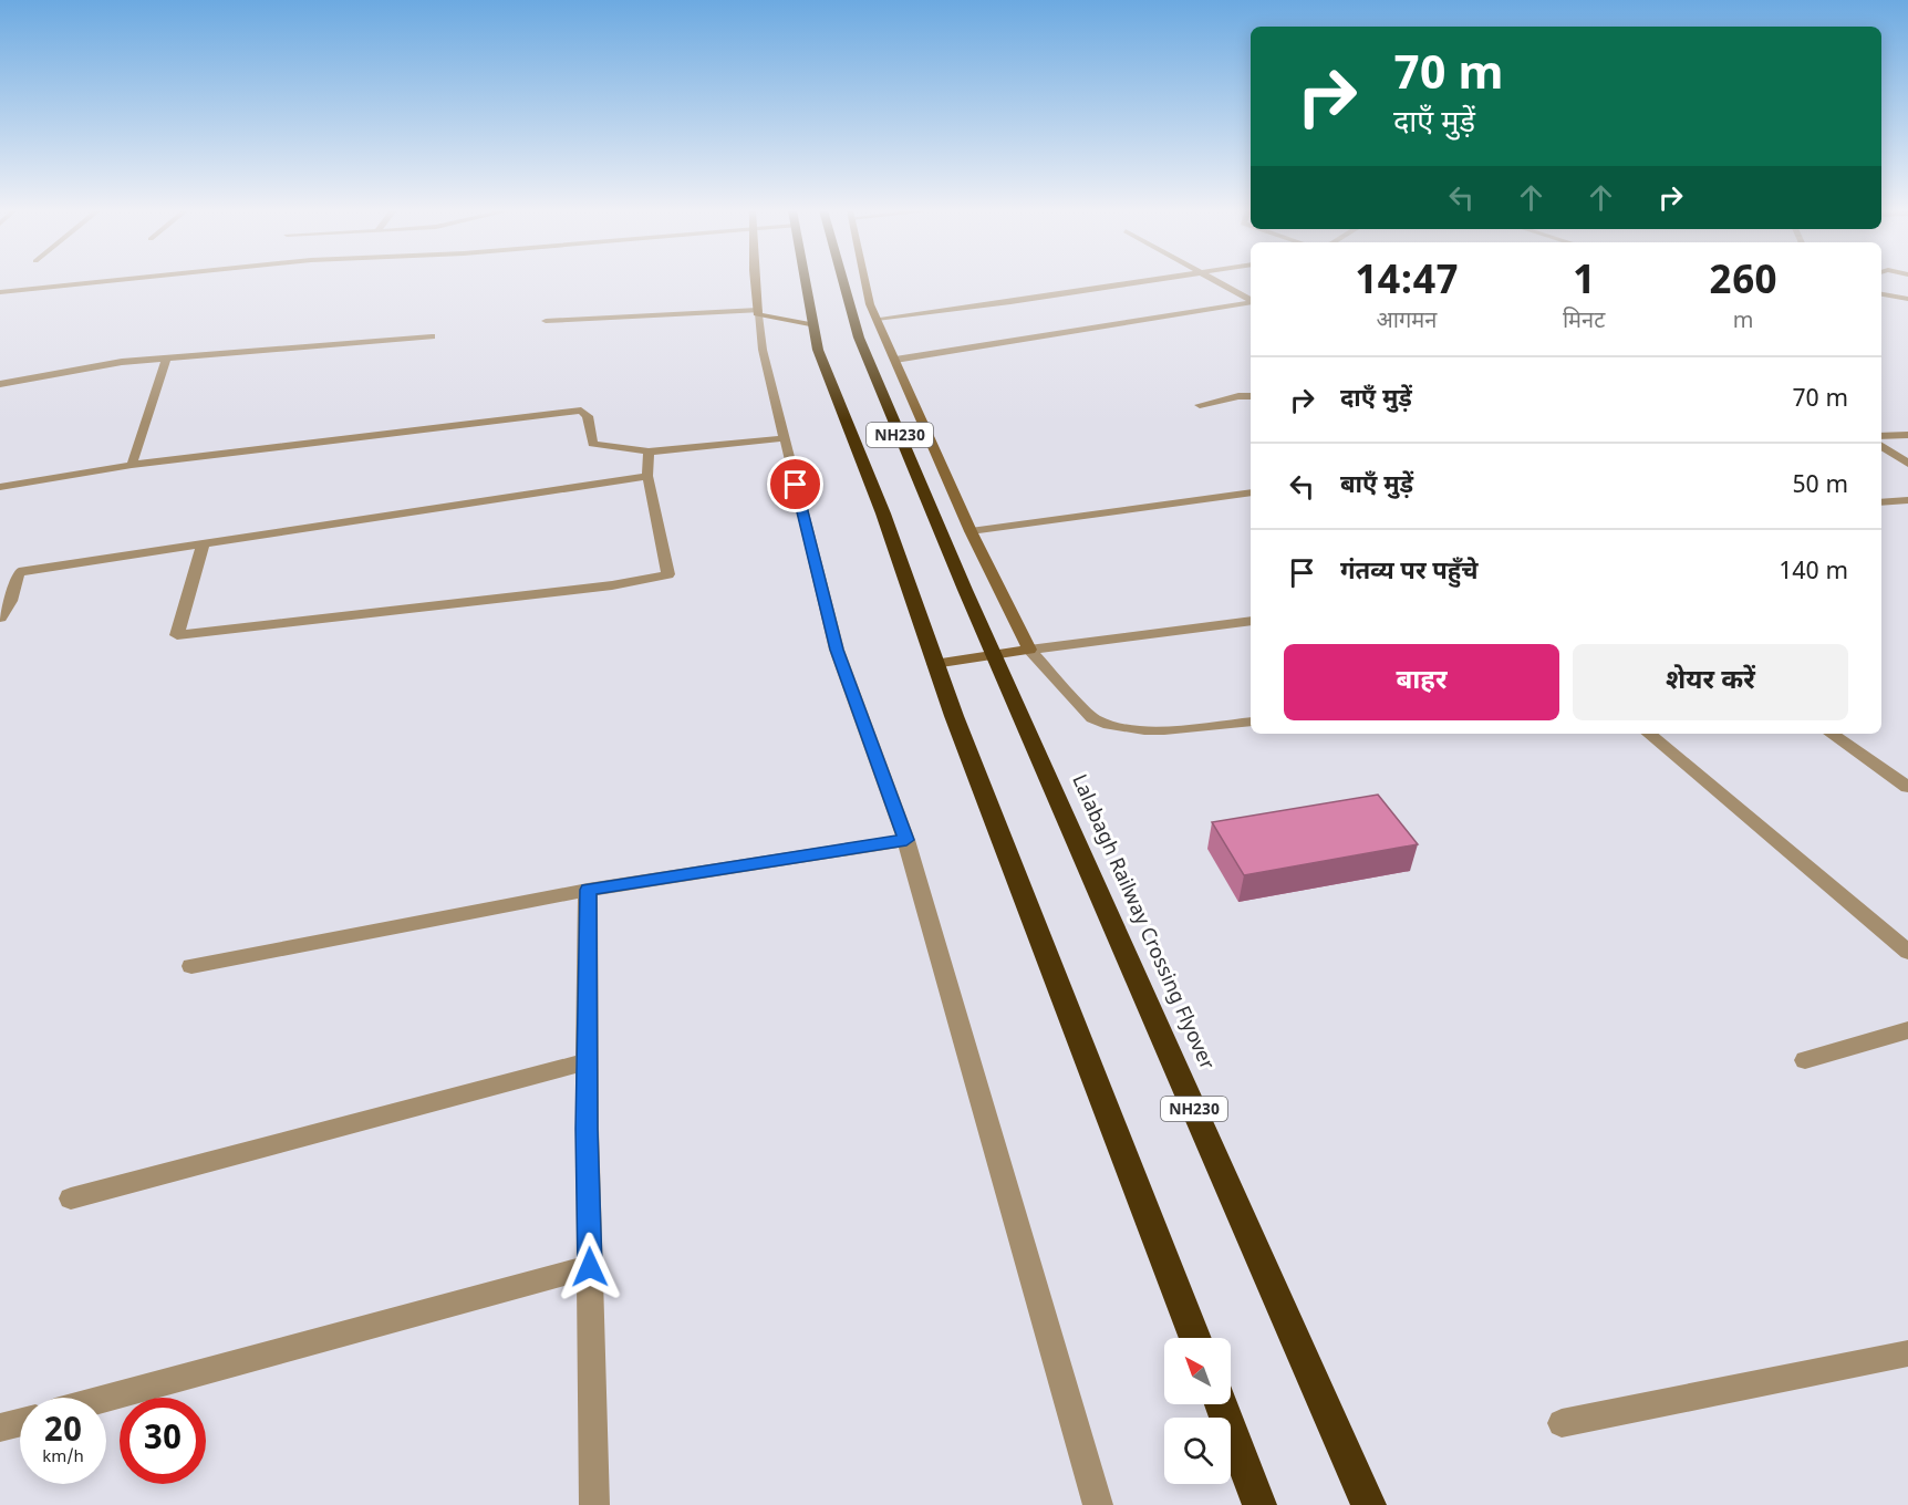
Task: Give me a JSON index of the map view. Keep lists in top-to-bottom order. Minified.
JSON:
{"streets":{"highway":["NH230","Lalabagh Railway Crossing Flyover"]},"crossings":[["NH230","Lalabagh Railway Crossing Flyover"]],"north":"top left","page":{"turn":["70 m","दाएँ मुड़ें"],"eta":["14:47","आगमन","1","मिनट","260","m"],"list":[{"name":"दाएँ मुड़ें","value":"70 m"},{"name":"बाएँ मुड़ें","value":"50 m"},{"name":"गंतव्य पर पहुँचे","value":"140 m"}],"buttons":["बाहर","शेयर करें"],"speed":"20 km/h","limit":"30"}}
